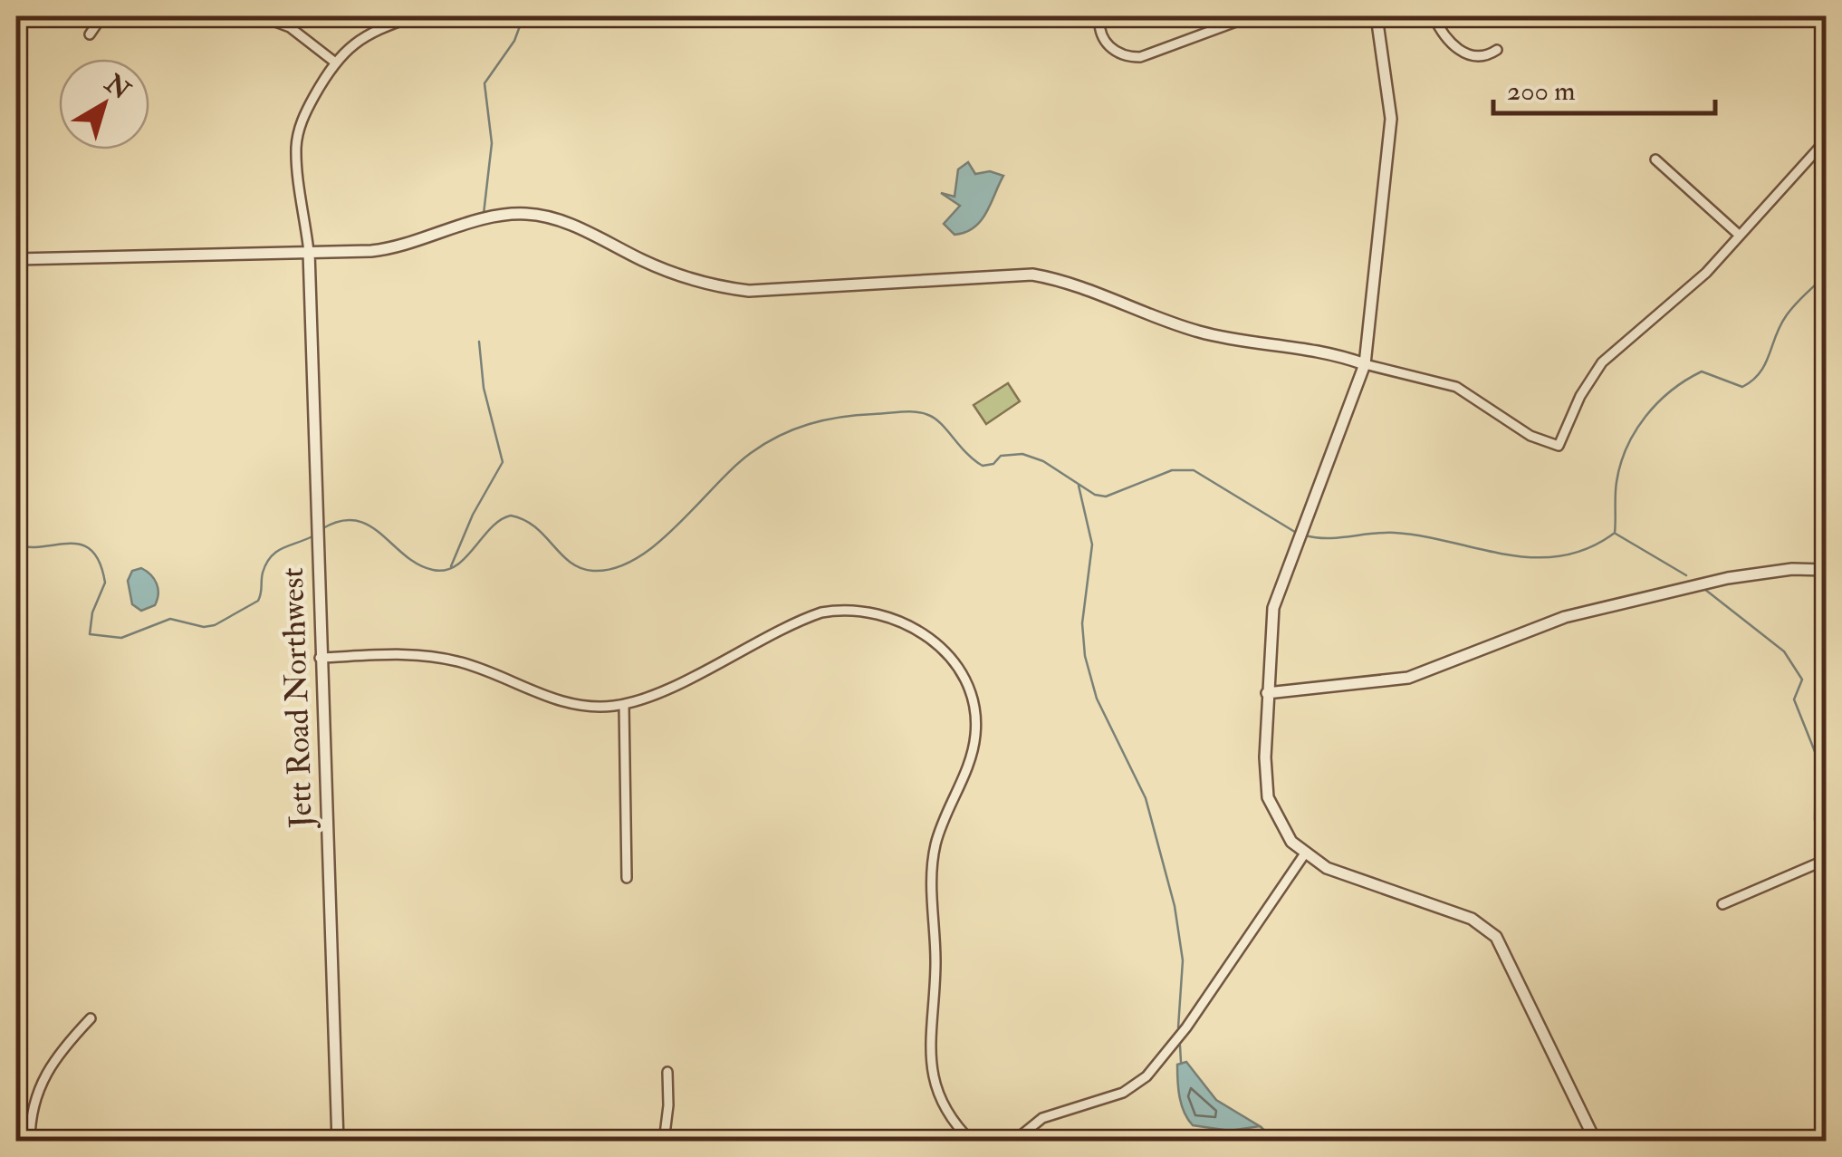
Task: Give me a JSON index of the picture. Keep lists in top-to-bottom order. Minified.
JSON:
{"streets":{"street":["Jett Road Northwest"]},"scale_bar":"200 m","north":"top right"}
